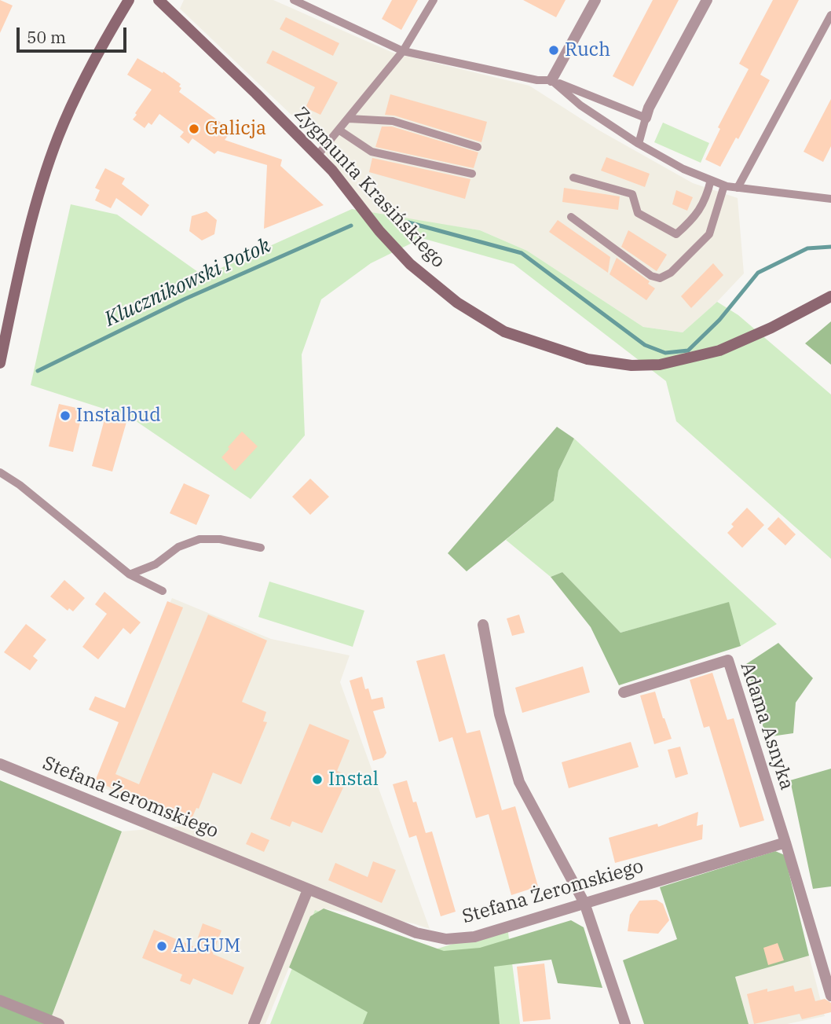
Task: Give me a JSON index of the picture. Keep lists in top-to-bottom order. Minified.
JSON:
{"streets":{"street":["Zygmunta Krasińskiego","Adama Asnyka","Stefana Żeromskiego"]},"crossings":[["Adama Asnyka","Stefana Żeromskiego"]],"water":["Klucznikowski Potok"],"places":["Ruch","Galicja","Instalbud","Instal","ALGUM"],"scale_bar":"50 m"}
